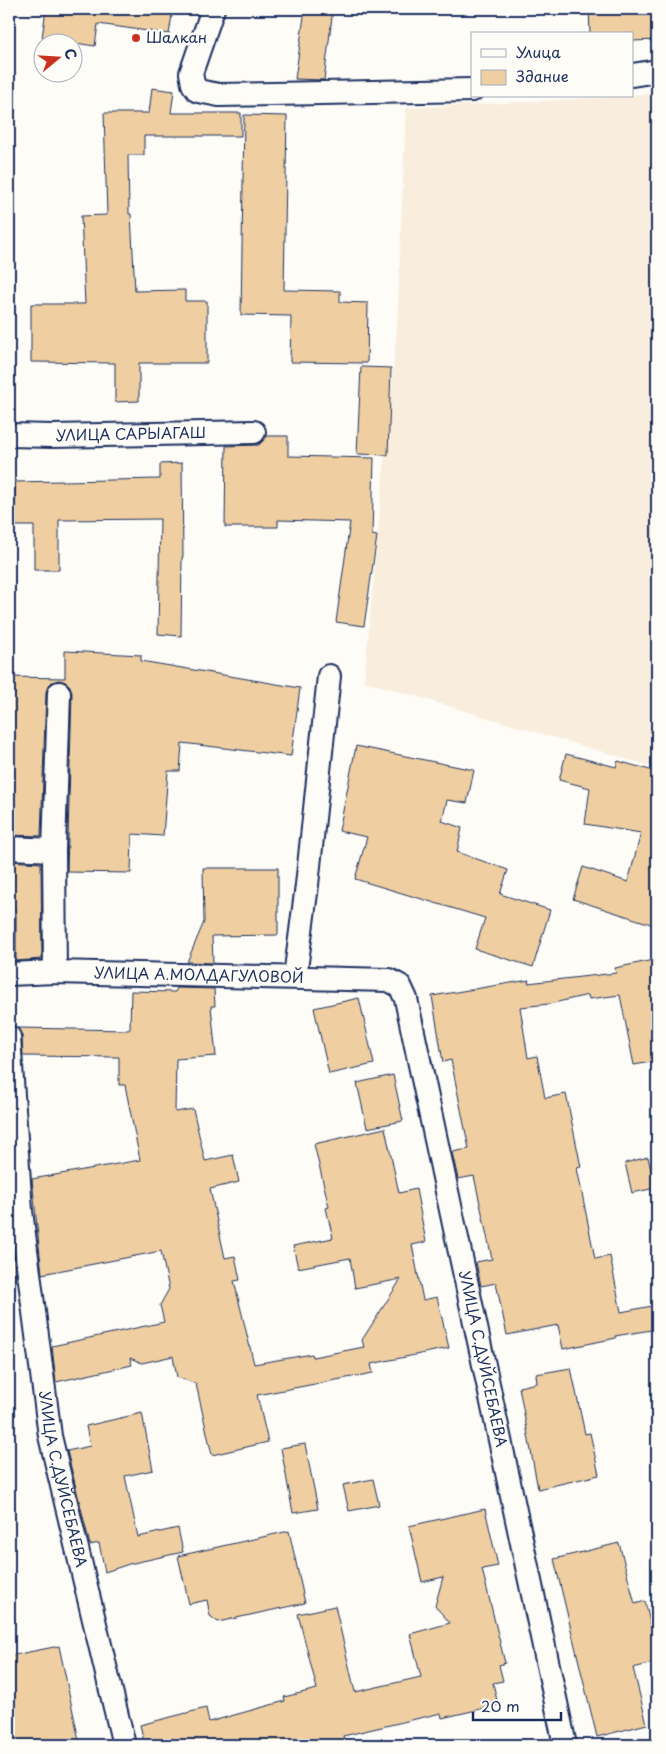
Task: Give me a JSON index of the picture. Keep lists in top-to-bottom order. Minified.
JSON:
{"streets":{"street":["УЛИЦА САРЫАГАШ","УЛИЦА А.МОЛДАГУЛОВОЙ","УЛИЦА С.ДУЙСЕБАЕВА"]},"crossings":[["УЛИЦА А.МОЛДАГУЛОВОЙ","УЛИЦА С.ДУЙСЕБАЕВА"]],"places":["Шалкан"],"legend":["Улица","Здание"],"scale_bar":"20 m","north":"right"}
